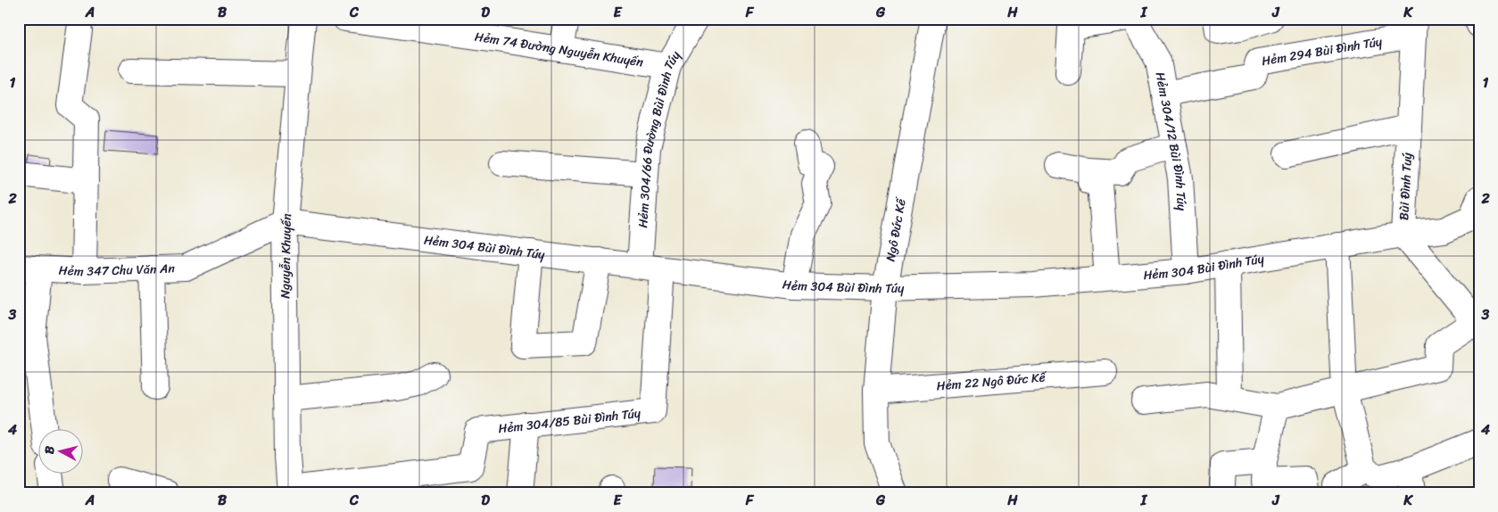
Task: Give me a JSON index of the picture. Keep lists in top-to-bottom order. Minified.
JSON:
{"streets":{"street":["Hẻm 74 Đường Nguyễn Khuyến","Hẻm 294 Bùi Đình Túy","Hẻm 304/66 Đường Bùi Đình Túy","Hẻm 304/12 Bùi Đình Túy","Bùi Đình Tuý","Ngô Đức Kế","Hẻm 304 Bùi Đình Túy","Nguyễn Khuyến","Hẻm 347 Chu Văn An","Hẻm 22 Ngô Đức Kế","Hẻm 304/85 Bùi Đình Túy"]},"crossings":[["Hẻm 74 Đường Nguyễn Khuyến","Hẻm 304/66 Đường Bùi Đình Túy"],["Hẻm 294 Bùi Đình Túy","Hẻm 304/12 Bùi Đình Túy"],["Hẻm 294 Bùi Đình Túy","Bùi Đình Tuý"],["Hẻm 304/66 Đường Bùi Đình Túy","Hẻm 304 Bùi Đình Túy"],["Hẻm 304/66 Đường Bùi Đình Túy","Hẻm 304/85 Bùi Đình Túy"],["Hẻm 304/12 Bùi Đình Túy","Hẻm 304 Bùi Đình Túy"],["Bùi Đình Tuý","Hẻm 304 Bùi Đình Túy"],["Ngô Đức Kế","Hẻm 304 Bùi Đình Túy"],["Ngô Đức Kế","Hẻm 22 Ngô Đức Kế"],["Hẻm 304 Bùi Đình Túy","Nguyễn Khuyến"],["Hẻm 304 Bùi Đình Túy","Hẻm 347 Chu Văn An"],["Hẻm 304 Bùi Đình Túy","Hẻm 304/85 Bùi Đình Túy"],["Nguyễn Khuyến","Hẻm 347 Chu Văn An"],["Nguyễn Khuyến","Hẻm 304/85 Bùi Đình Túy"]],"north":"left","grid":{"columns":["A","B","C","D","E","F","G","H","I","J","K"],"rows":["1","2","3","4"]}}
